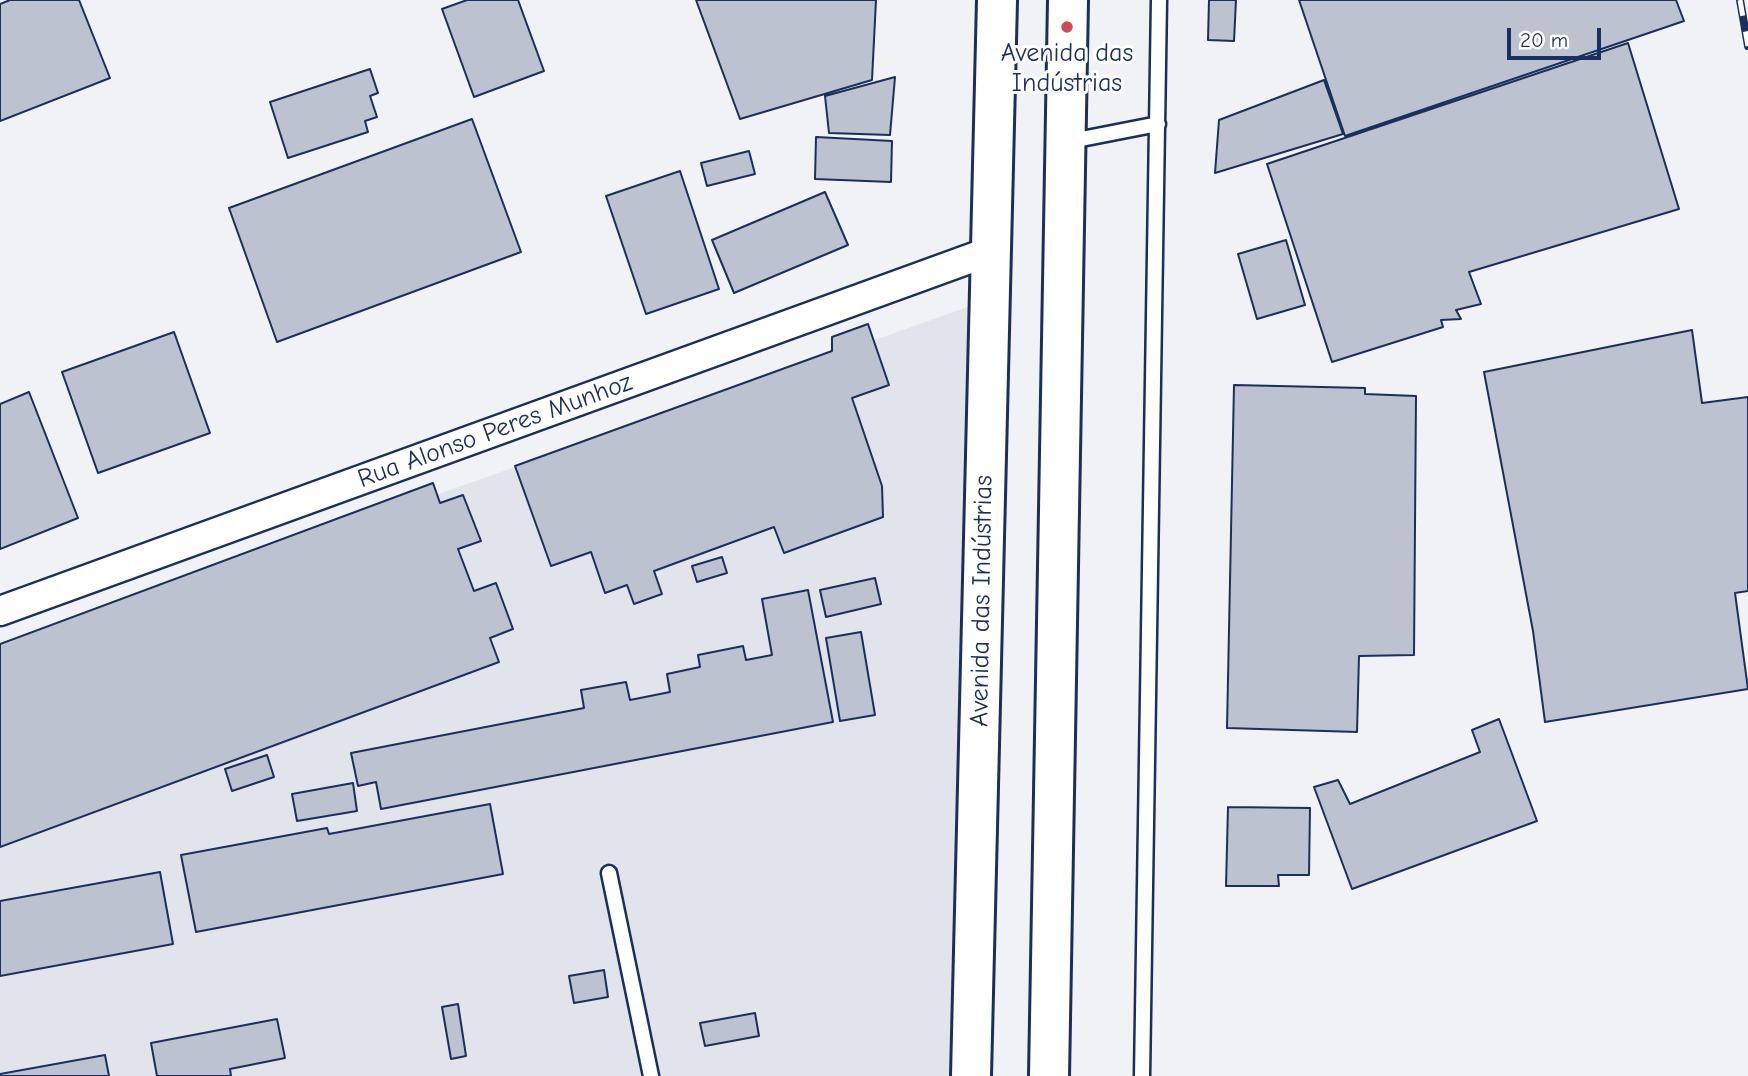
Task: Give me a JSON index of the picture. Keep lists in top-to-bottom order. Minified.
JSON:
{"streets":{"street":["Rua Alonso Peres Munhoz","Avenida das Indústrias"]},"crossings":[["Rua Alonso Peres Munhoz","Avenida das Indústrias"]],"places":["Avenida das Indústrias"],"scale_bar":"20 m"}
